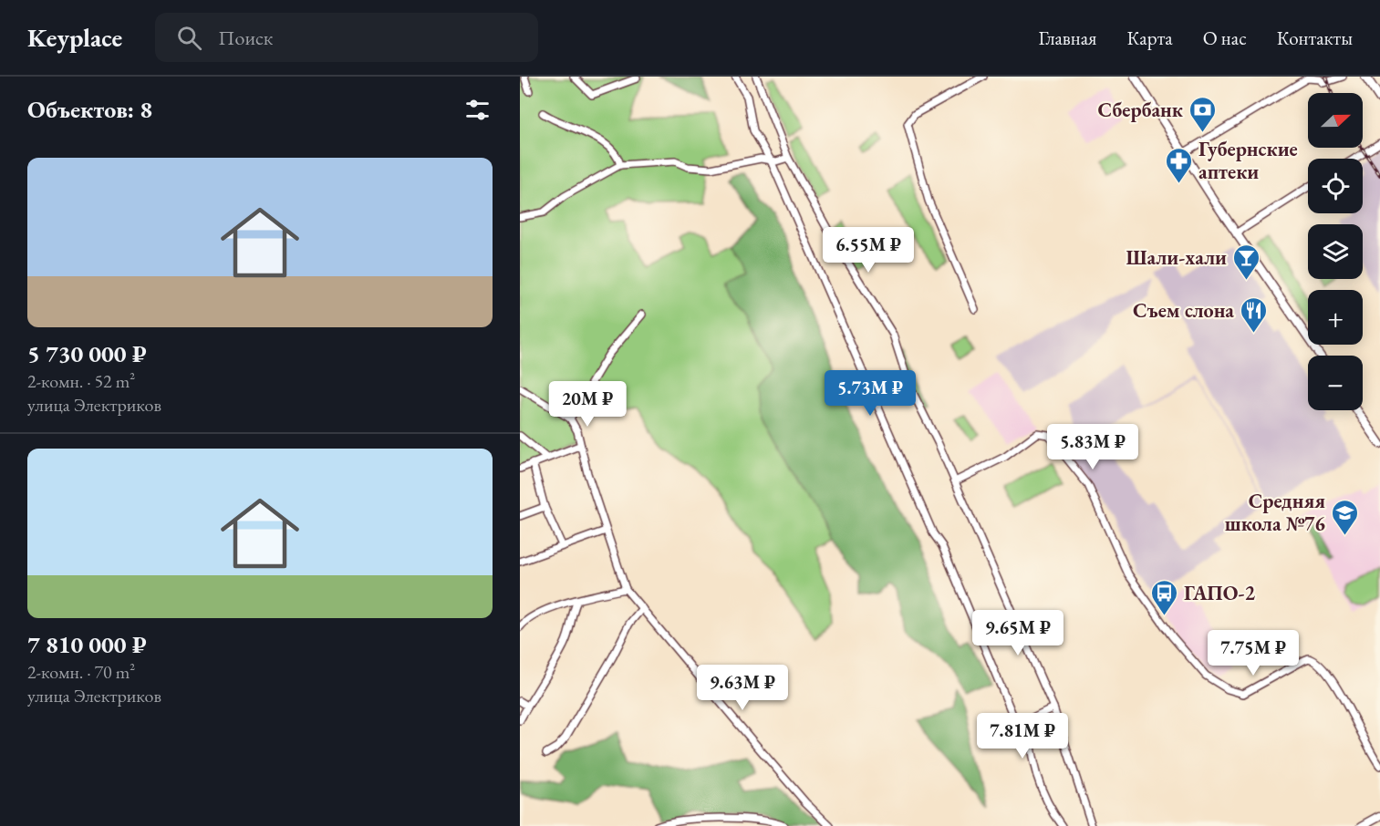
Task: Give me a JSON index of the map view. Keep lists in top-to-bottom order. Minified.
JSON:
{"places":{"bank":["Сбербанк"],"pharmacy":["Губернские аптеки"],"bar":["Шали-хали"],"restaurant":["Съем слона"],"school or university":["Средняя школа №76"],"bus stop":["ГАПО-2"]},"north":"right","page":{"header":"Keyplace","search":"Поиск","nav":["Главная","Карта","О нас","Контакты"],"heading":"Объектов: 8","map_buttons":["+","−"],"list":[{"name":"5 730 000 ₽","note":"2-комн. · 52 m² · улица Электриков"},{"name":"7 810 000 ₽","note":"2-комн. · 70 m² · улица Электриков"}],"price":["6.55M ₽","5.73M ₽","20M ₽","5.83M ₽","9.65M ₽","7.75M ₽","9.63M ₽","7.81M ₽"]}}
